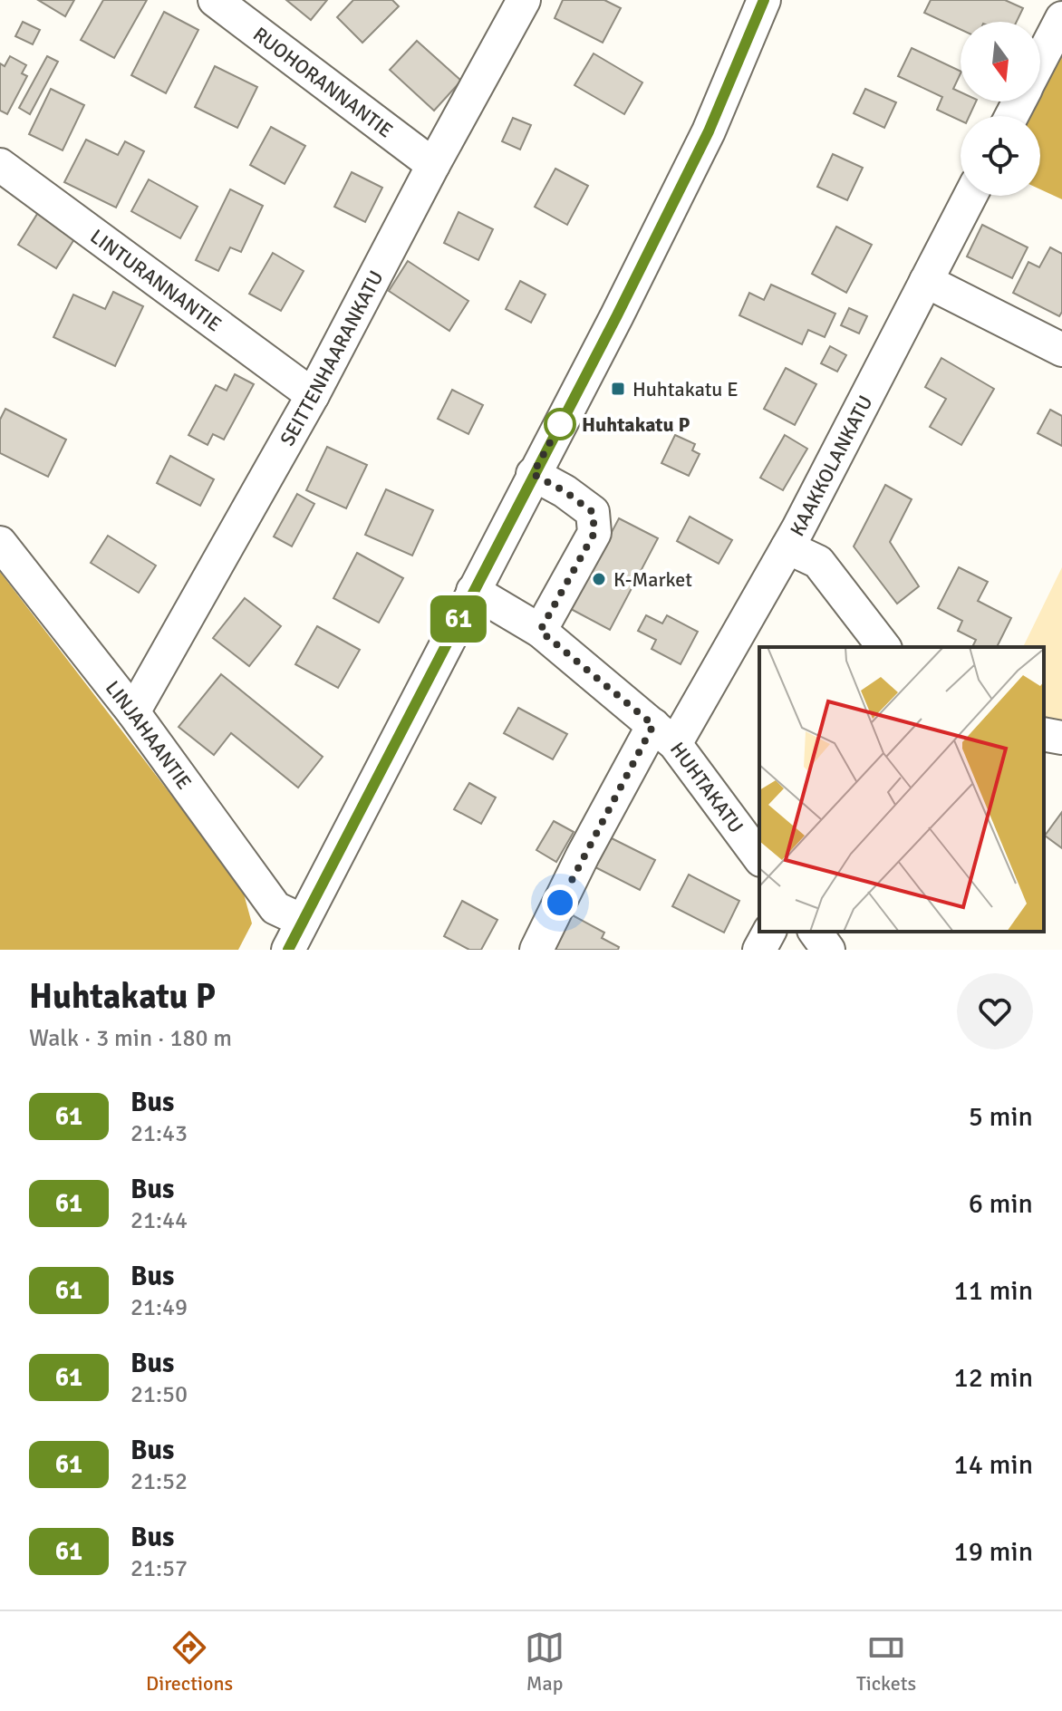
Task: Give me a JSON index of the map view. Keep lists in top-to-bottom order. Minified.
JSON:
{"streets":{"street":["RUOHORANNANTIE","LINTURANNANTIE","SEITTENHAARANKATU","KAAKKOLANKATU","LINJAHAANTIE","HUHTAKATU"]},"crossings":[["RUOHORANNANTIE","SEITTENHAARANKATU"],["LINTURANNANTIE","SEITTENHAARANKATU"],["SEITTENHAARANKATU","LINJAHAANTIE"],["KAAKKOLANKATU","HUHTAKATU"]],"places":{"transit":["Huhtakatu E"],"other":["Huhtakatu P","K-Market"]},"lines":["bus line 61"],"north":"bottom","page":{"on_map":"61","heading":["Huhtakatu P","Walk · 3 min · 180 m"],"list":[{"mark":"61","name":"Bus","note":"21:43","value":"5 min"},{"mark":"61","name":"Bus","note":"21:44","value":"6 min"},{"mark":"61","name":"Bus","note":"21:49","value":"11 min"},{"mark":"61","name":"Bus","note":"21:50","value":"12 min"},{"mark":"61","name":"Bus","note":"21:52","value":"14 min"},{"mark":"61","name":"Bus","note":"21:57","value":"19 min"}],"tabs":["Directions","Map","Tickets"]}}
